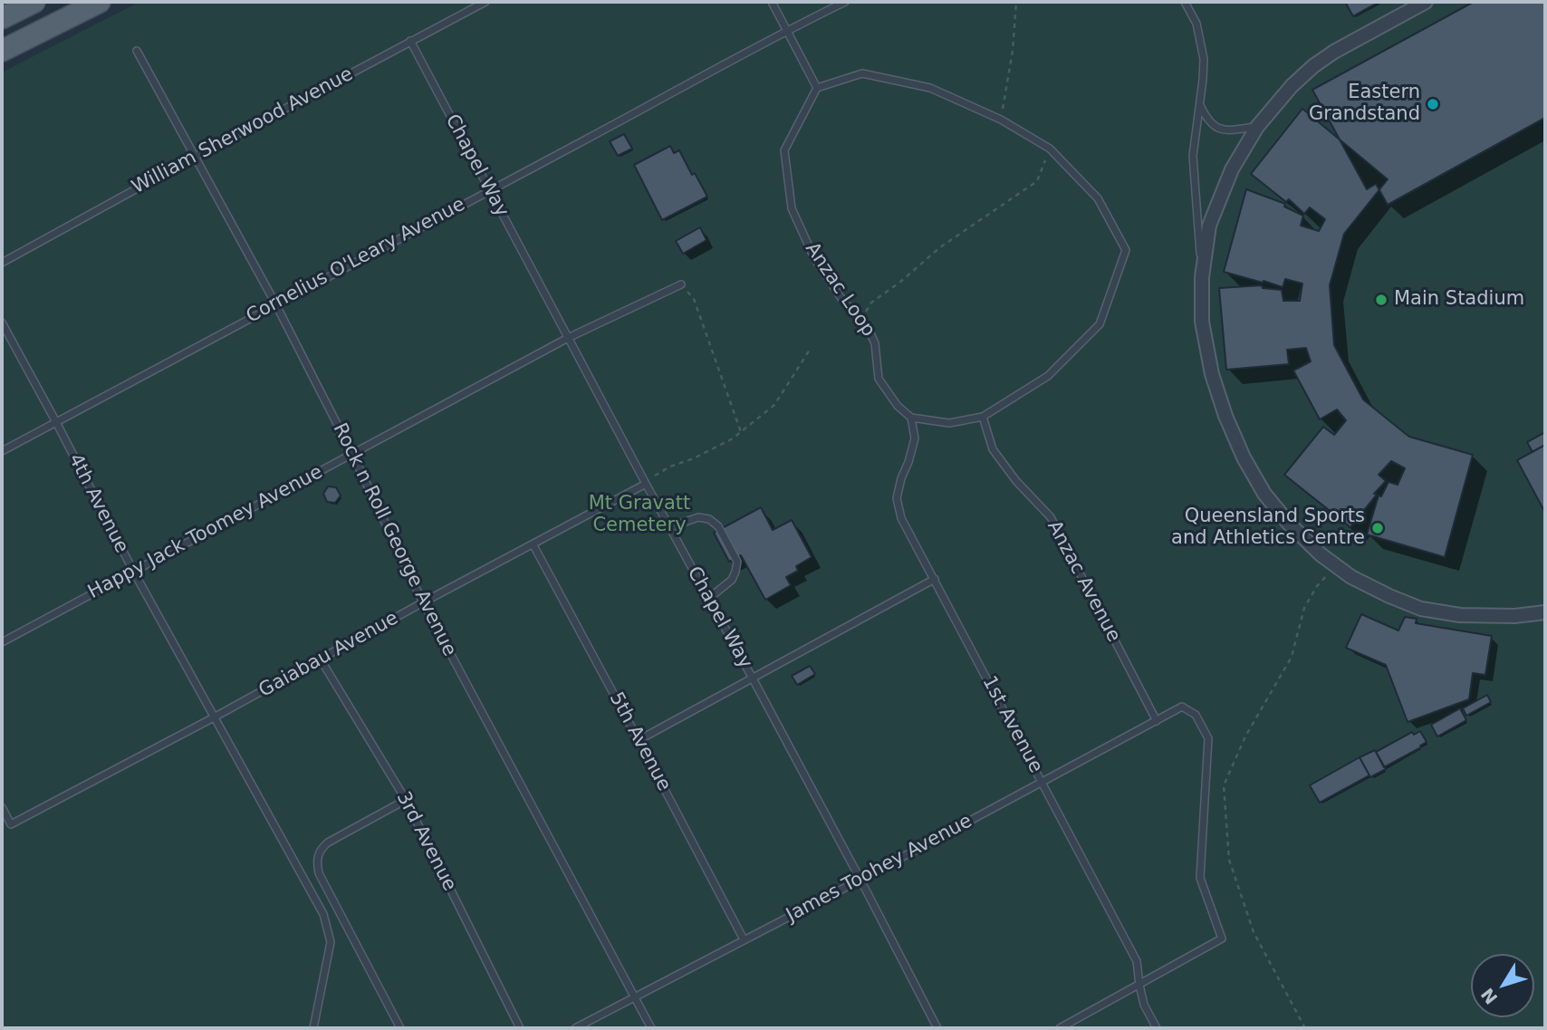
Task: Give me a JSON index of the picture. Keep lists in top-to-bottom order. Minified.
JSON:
{"streets":{"lane":["William Sherwood Avenue","Chapel Way","Cornelius O'Leary Avenue","Anzac Loop","4th Avenue","Happy Jack Toomey Avenue","Rock n Roll George Avenue","Anzac Avenue","Gaiabau Avenue","1st Avenue","5th Avenue","3rd Avenue","James Toohey Avenue"]},"crossings":[["William Sherwood Avenue","Chapel Way"],["William Sherwood Avenue","Rock n Roll George Avenue"],["Chapel Way","Cornelius O'Leary Avenue"],["Chapel Way","Happy Jack Toomey Avenue"],["Chapel Way","Gaiabau Avenue"],["Chapel Way","James Toohey Avenue"],["Cornelius O'Leary Avenue","4th Avenue"],["Cornelius O'Leary Avenue","Rock n Roll George Avenue"],["Anzac Loop","1st Avenue"],["4th Avenue","Happy Jack Toomey Avenue"],["4th Avenue","Gaiabau Avenue"],["Happy Jack Toomey Avenue","Rock n Roll George Avenue"],["Rock n Roll George Avenue","Gaiabau Avenue"],["Rock n Roll George Avenue","James Toohey Avenue"],["Anzac Avenue","James Toohey Avenue"],["Gaiabau Avenue","5th Avenue"],["Gaiabau Avenue","3rd Avenue"],["1st Avenue","James Toohey Avenue"],["5th Avenue","James Toohey Avenue"]],"parks":["Mt Gravatt Cemetery"],"places":["Eastern Grandstand","Main Stadium","Queensland Sports and Athletics Centre"],"north":"bottom left"}
